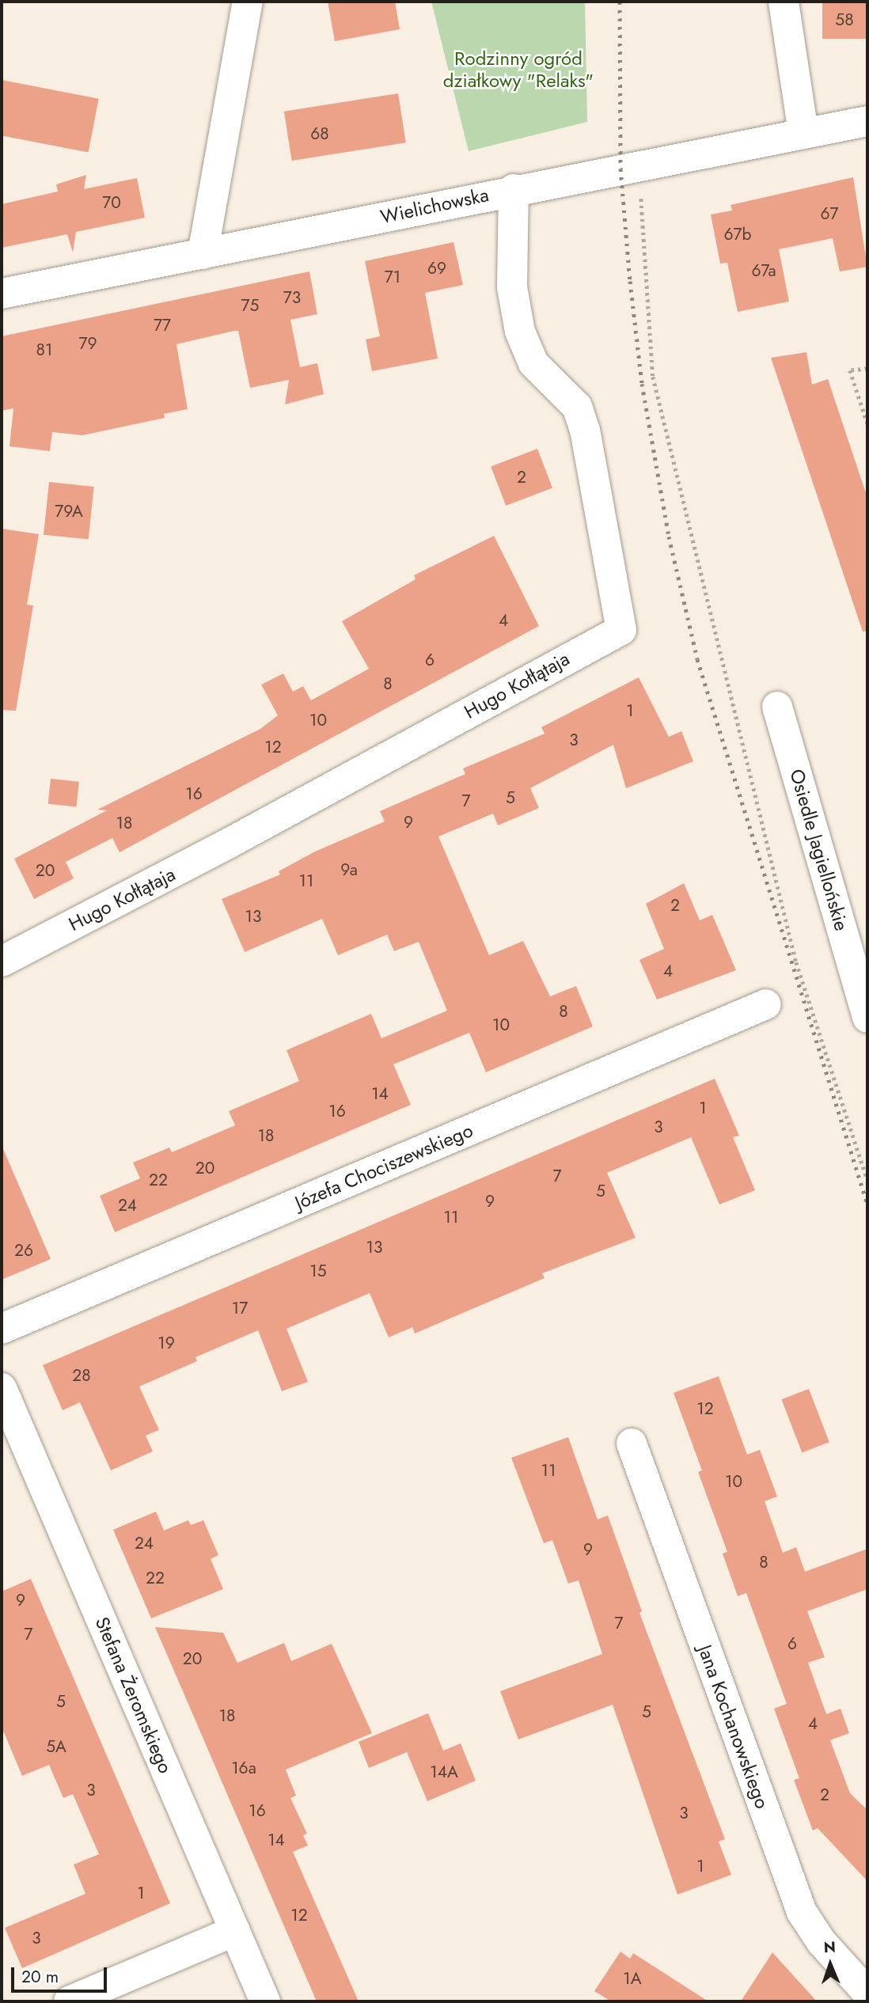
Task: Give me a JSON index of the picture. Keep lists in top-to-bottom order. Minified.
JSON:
{"streets":{"street":["Wielichowska","Hugo Kołłątaja","Osiedle Jagiellońskie","Józefa Chociszewskiego","Stefana Żeromskiego","Jana Kochanowskiego"]},"crossings":[["Wielichowska","Hugo Kołłątaja"]],"parks":["Rodzinny ogród działkowy \"Relaks\""],"house_numbers":["58","68","70","67","67b","69","67a","71","73","75","77","79","81","2","79A","4","6","8","1","10","3","12","16","5","7","9","18","9a","20","11","2","13","4","8","10","14","1","16","3","18","20","7","22","5","9","24","11","13","26","15","17","19","28","12","11","10","24","9","8","22","9","7","7","6","20","5","5","18","4","5A","16a","14A","3","2","16","3","14","1","1","12","3","1A"],"scale_bar":"20 m","north":"top"}
